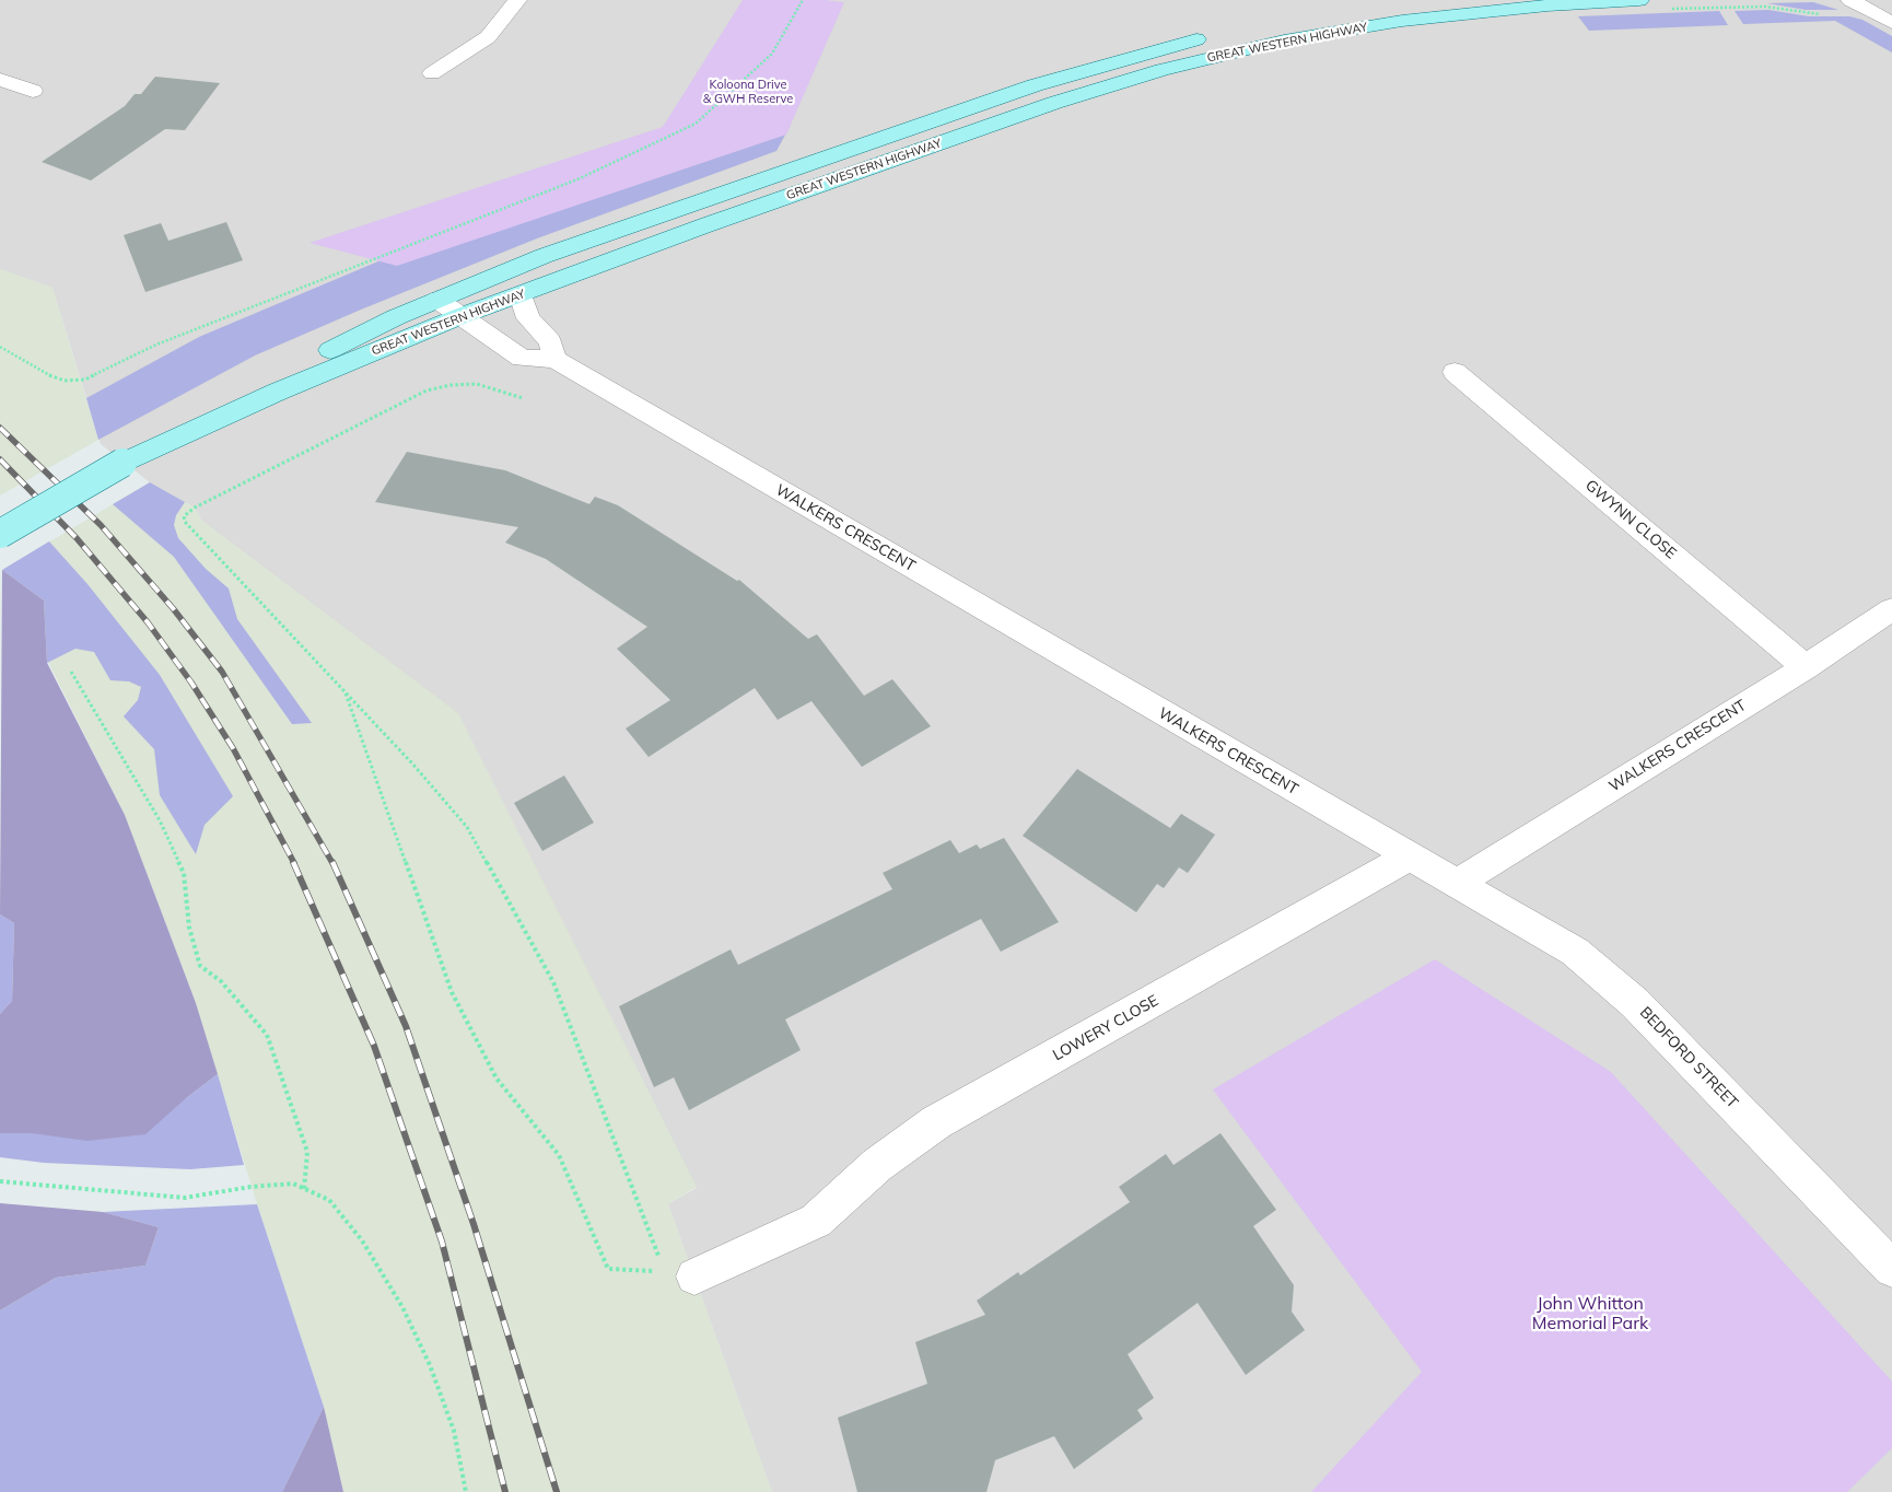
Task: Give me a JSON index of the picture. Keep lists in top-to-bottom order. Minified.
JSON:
{"streets":{"main road":["GREAT WESTERN HIGHWAY"],"street":["GWYNN CLOSE","WALKERS CRESCENT","LOWERY CLOSE","BEDFORD STREET"]},"crossings":[["GWYNN CLOSE","WALKERS CRESCENT"],["WALKERS CRESCENT","LOWERY CLOSE"],["WALKERS CRESCENT","BEDFORD STREET"]],"parks":["Koloona Drive & GWH Reserve","John Whitton Memorial Park"]}
